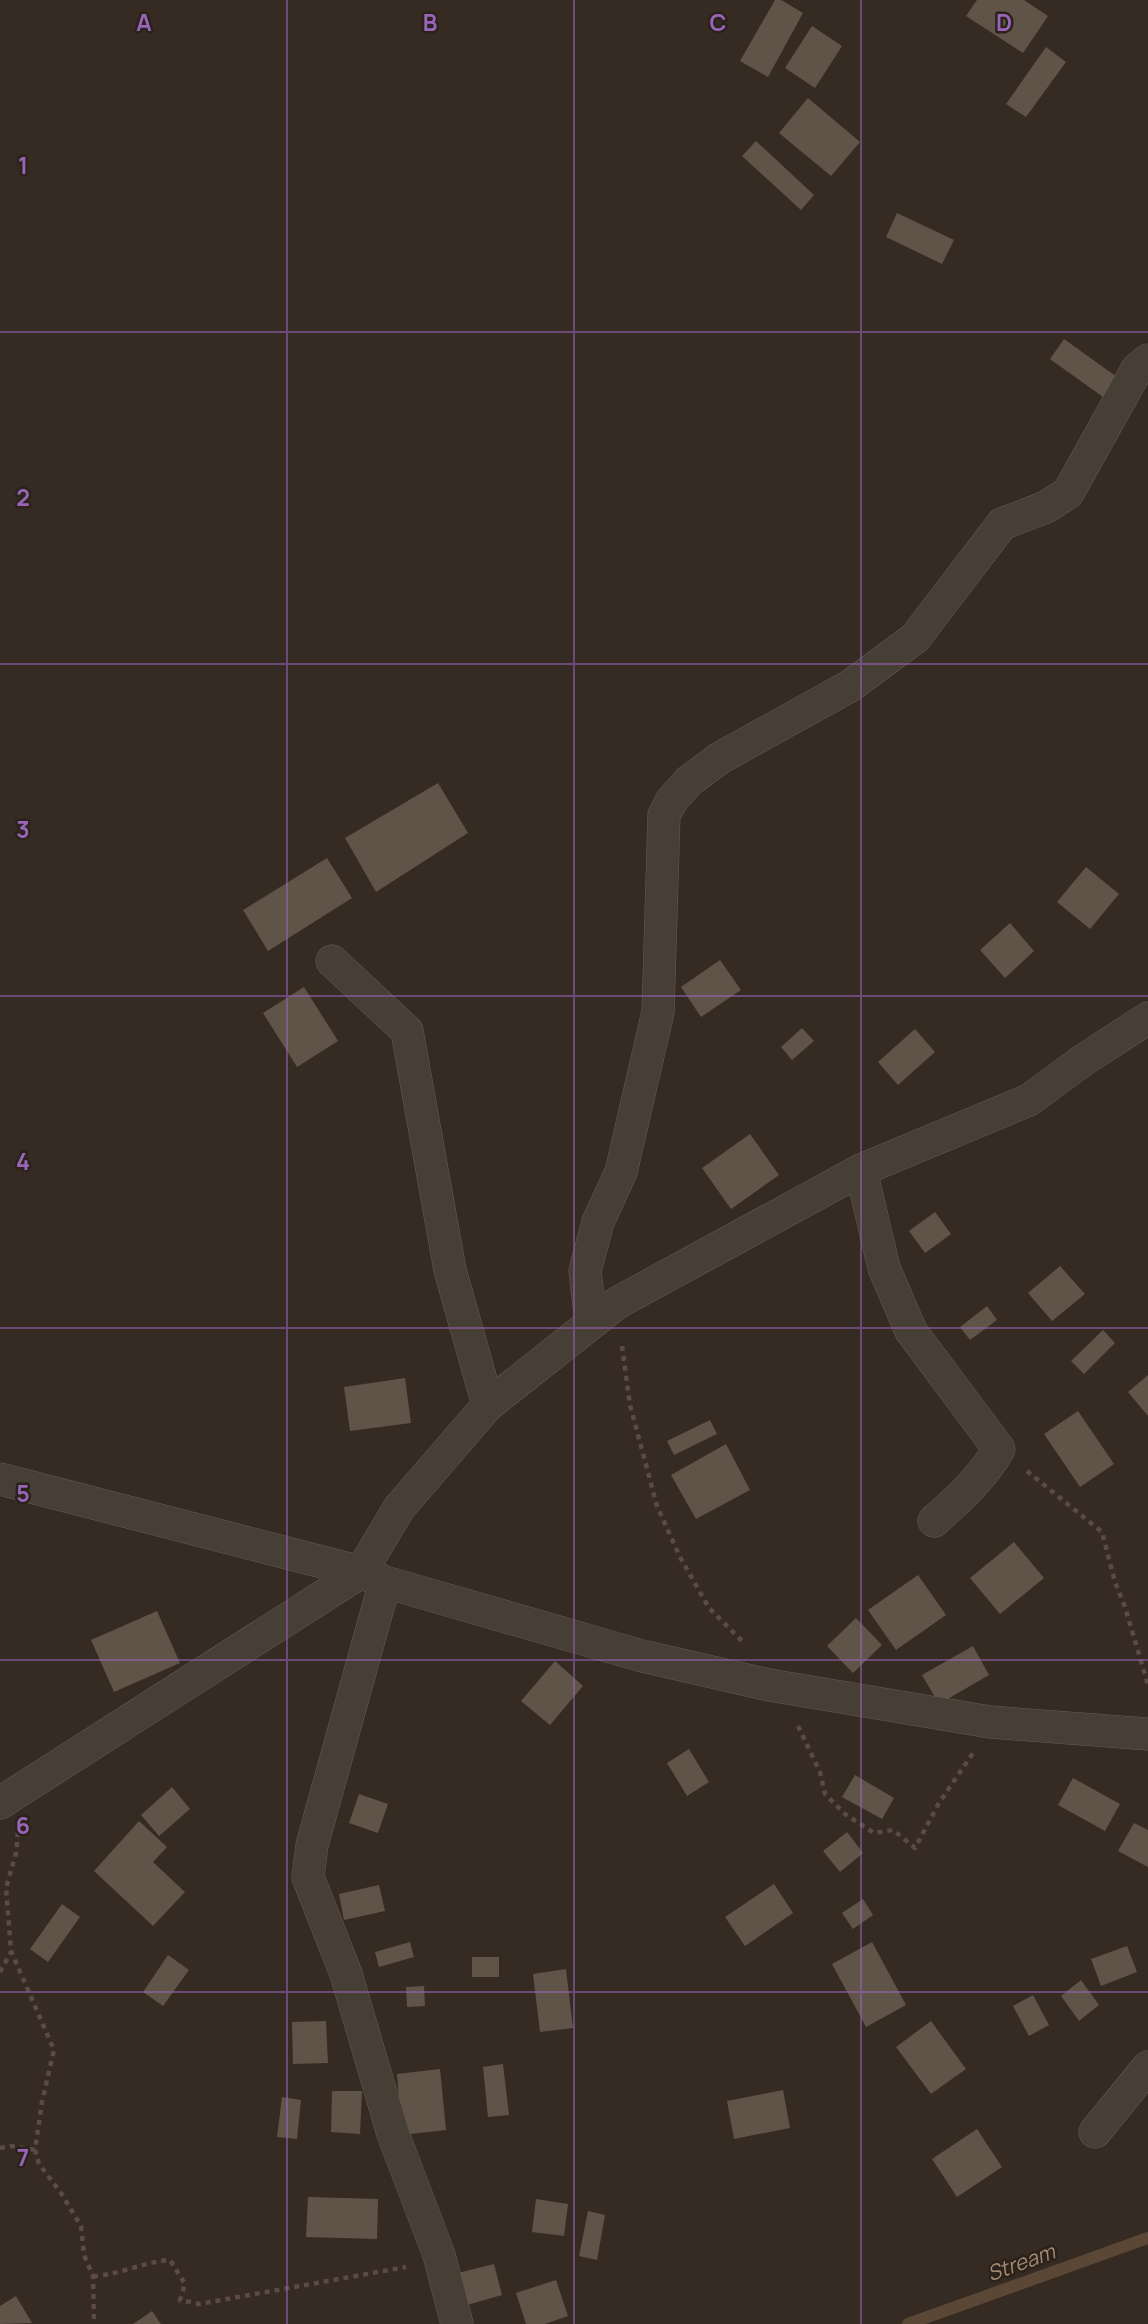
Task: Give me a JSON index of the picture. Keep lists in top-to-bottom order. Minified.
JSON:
{"water":["Stream"],"grid":{"columns":["A","B","C","D"],"rows":["1","2","3","4","5","6","7"]}}
